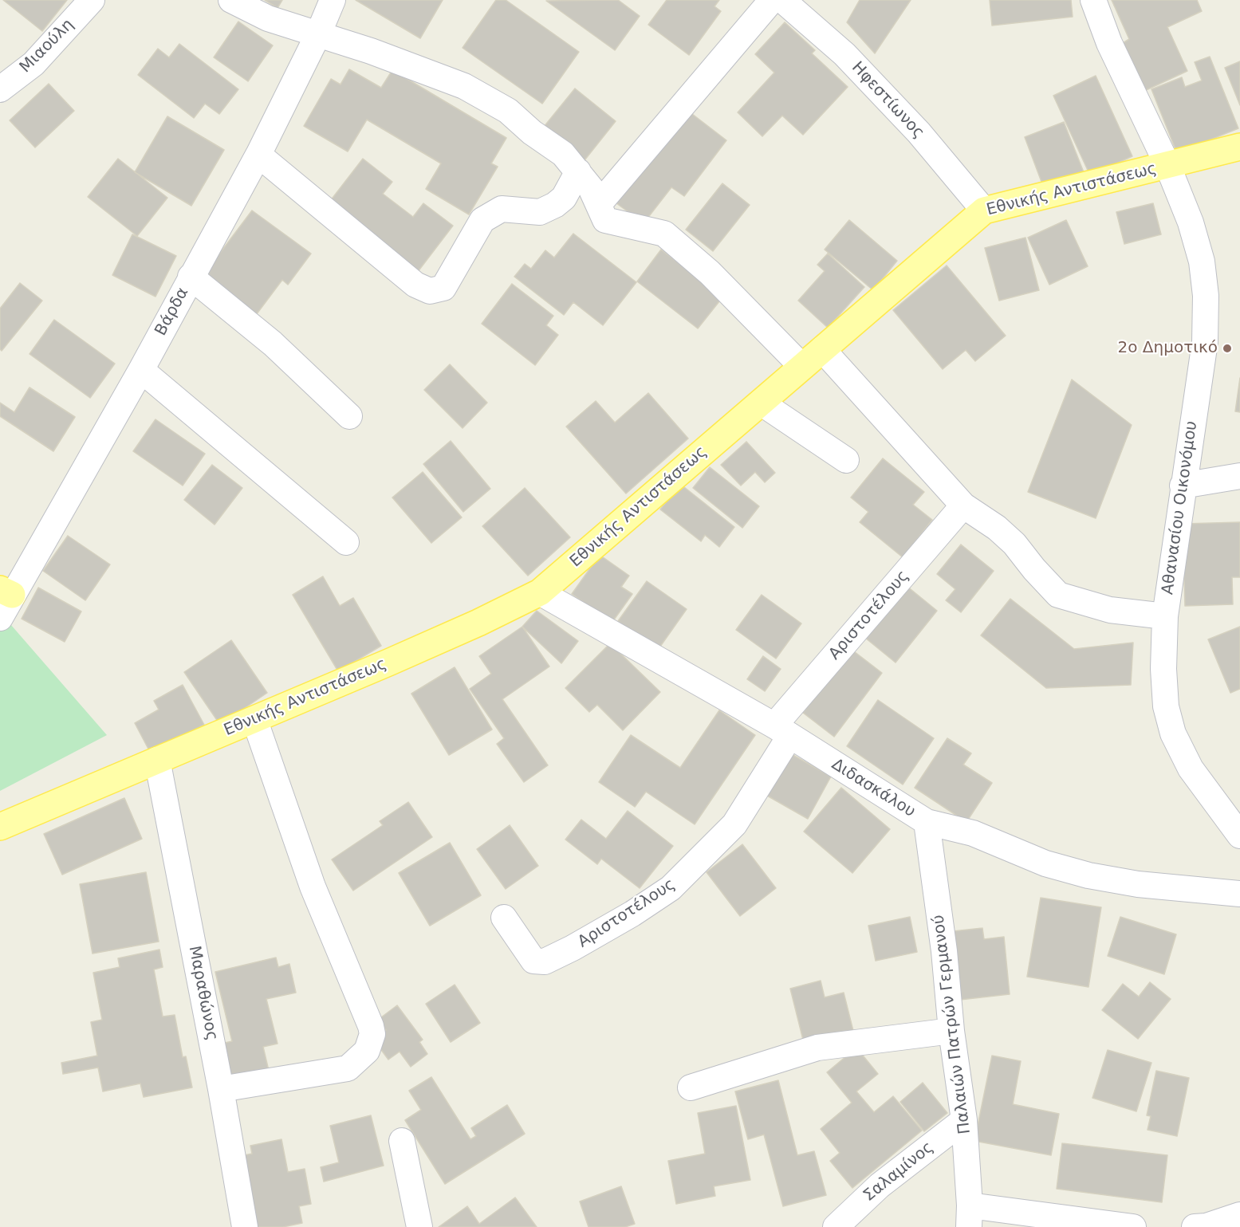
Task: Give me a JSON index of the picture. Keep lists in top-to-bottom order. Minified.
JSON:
{"streets":{"main road":["Εθνικής Αντιστάσεως"],"street":["Μιαούλη","Ηφεστίωνος","Βάρδα","Αθανασίου Οικονόμου","Αριστοτέλους","Διδασκάλου","Μαραθώνος","Παλαιών Πατρών Γερμανού","Σαλαμίνος"]},"crossings":[["Ηφεστίωνος","Εθνικής Αντιστάσεως"],["Εθνικής Αντιστάσεως","Αθανασίου Οικονόμου"],["Εθνικής Αντιστάσεως","Διδασκάλου"],["Εθνικής Αντιστάσεως","Μαραθώνος"],["Αριστοτέλους","Διδασκάλου"],["Διδασκάλου","Παλαιών Πατρών Γερμανού"],["Παλαιών Πατρών Γερμανού","Σαλαμίνος"]],"places":["2ο Δημοτικό"]}
